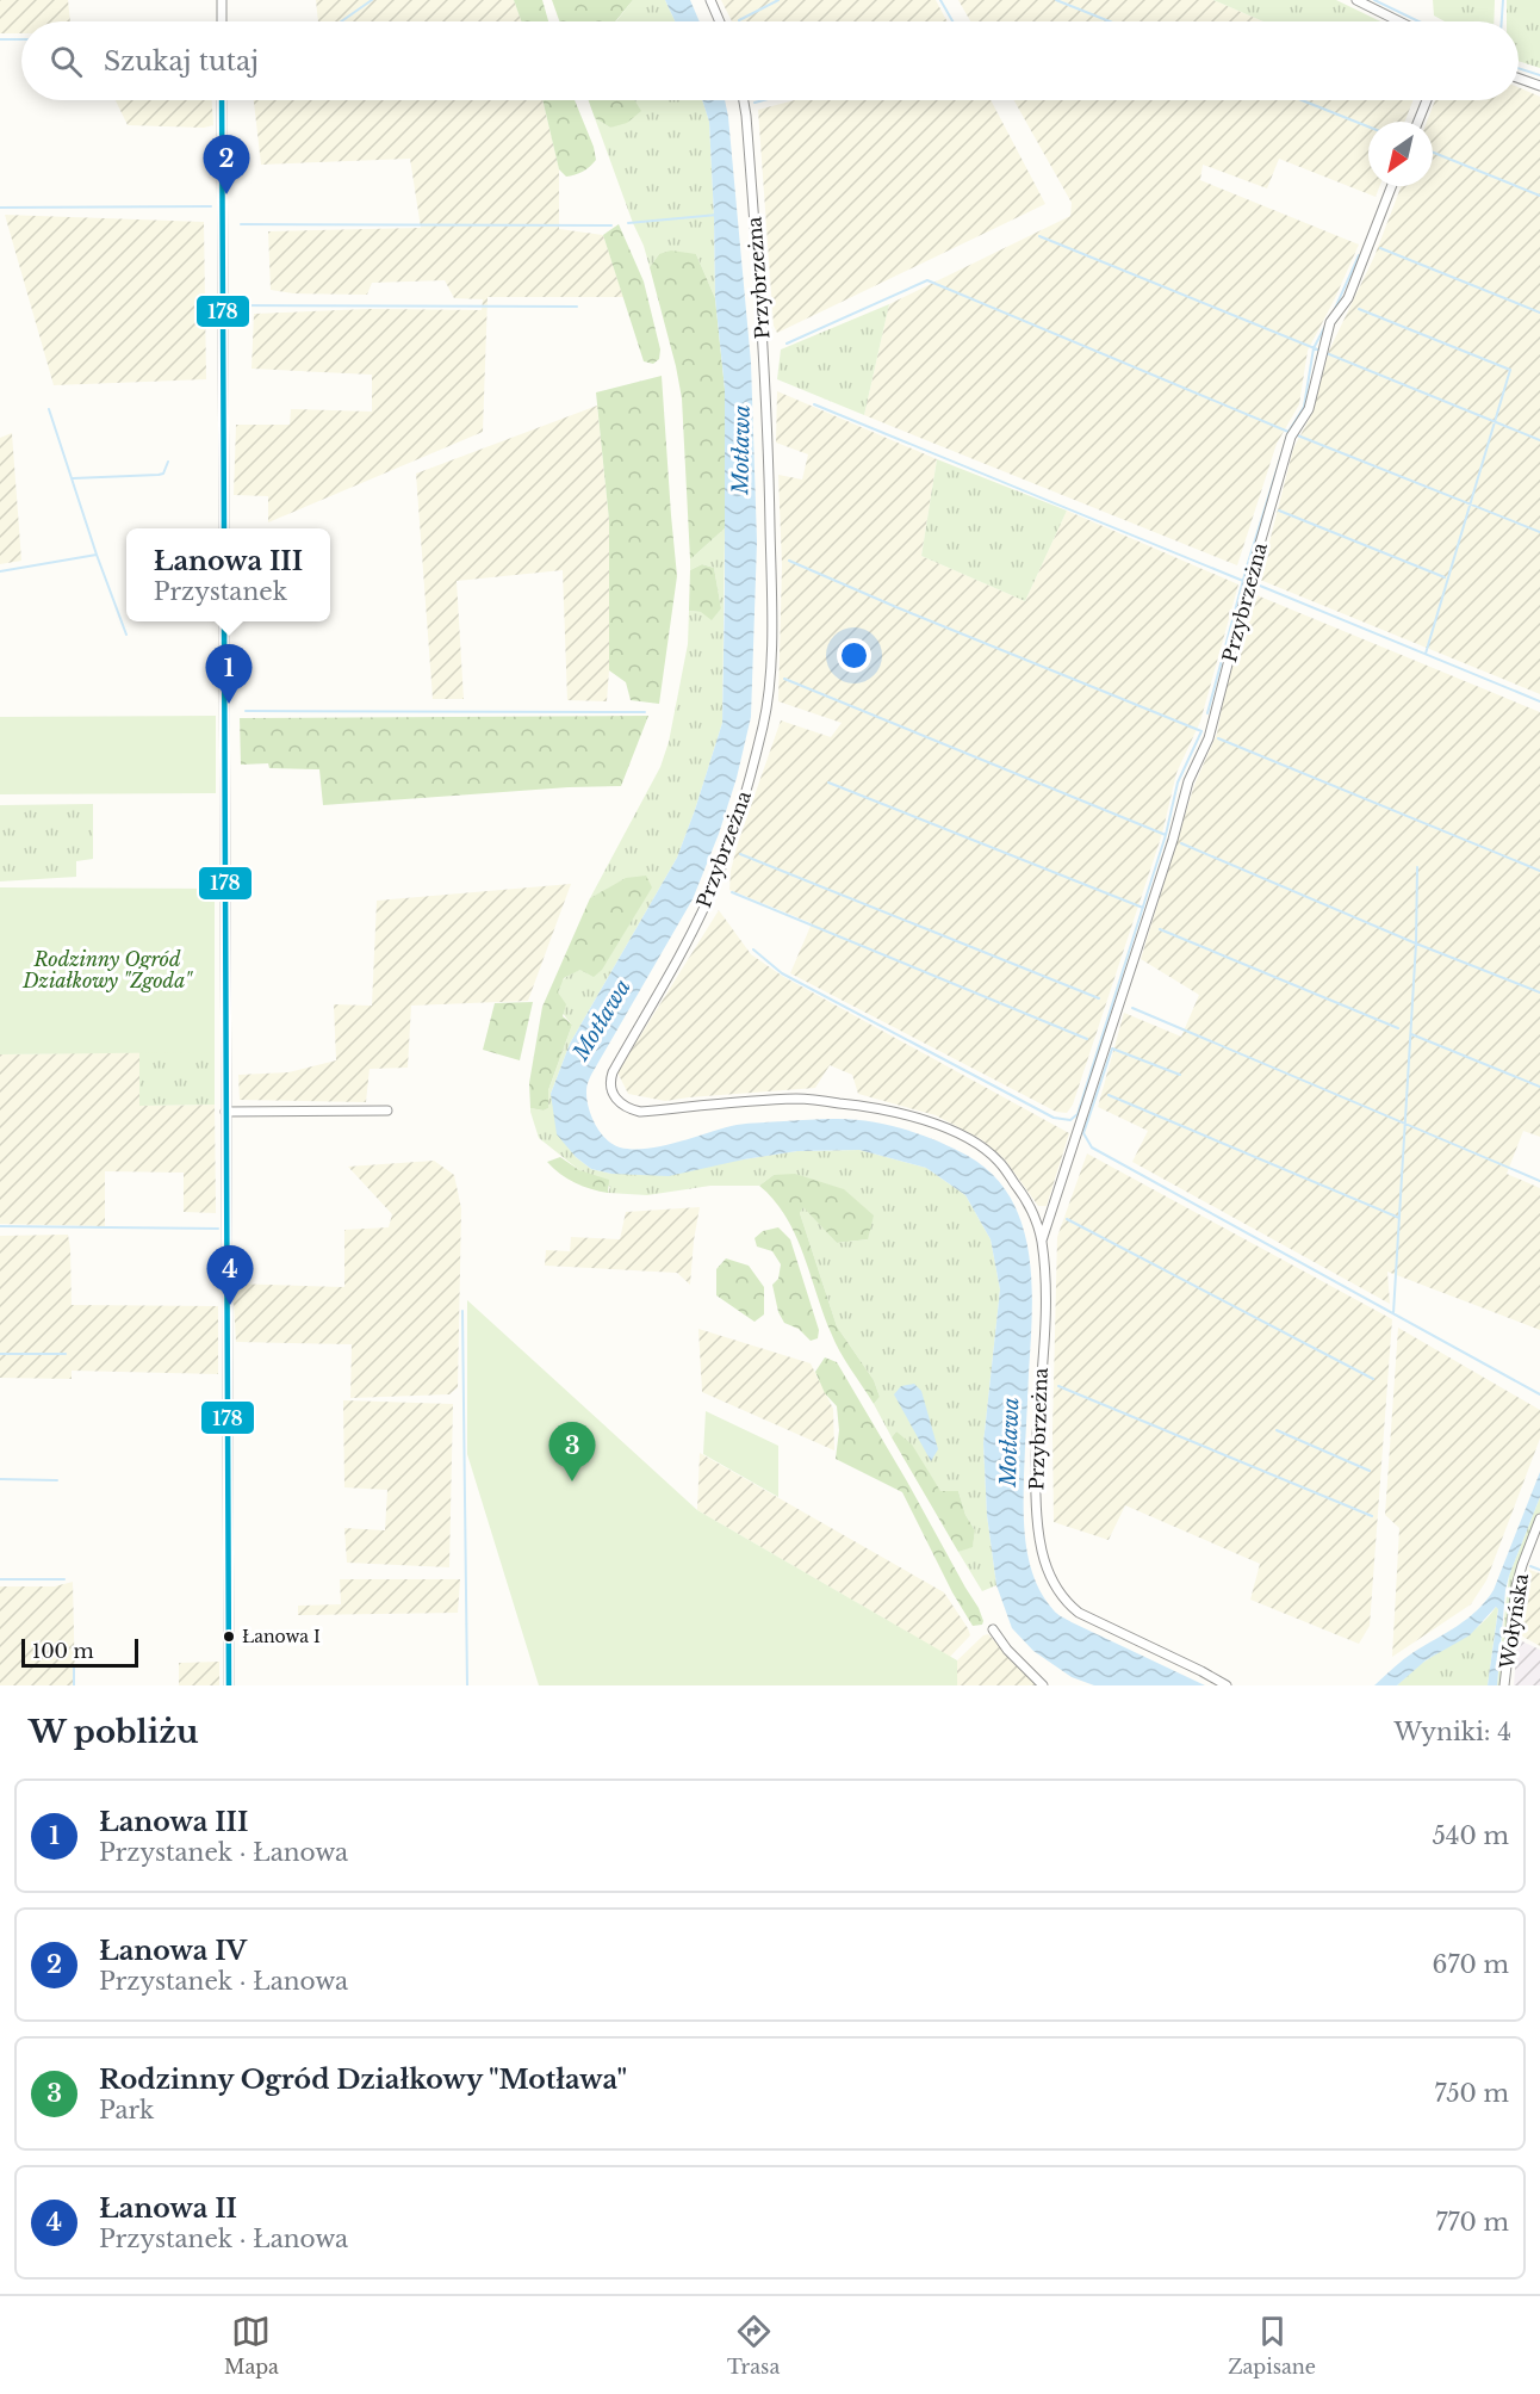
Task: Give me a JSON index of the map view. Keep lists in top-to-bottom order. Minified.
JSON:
{"streets":{"street":["Przybrzeżna","Wołyńska"]},"water":["Motława"],"parks":["Rodzinny Ogród Działkowy \"Zgoda\""],"places":["Łanowa I"],"lines":["transit line 178"],"scale_bar":"100 m","north":"bottom left","page":{"search":"Szukaj tutaj","pins":["2","1","4","3"],"popup":["Łanowa III","Przystanek"],"scale":"100 m","heading":["W pobliżu","Wyniki: 4"],"list":[{"mark":"1","name":"Łanowa III","note":"Przystanek · Łanowa","value":"540 m"},{"mark":"2","name":"Łanowa IV","note":"Przystanek · Łanowa","value":"670 m"},{"mark":"3","name":"Rodzinny Ogród Działkowy \"Motława\"","note":"Park","value":"750 m"},{"mark":"4","name":"Łanowa II","note":"Przystanek · Łanowa","value":"770 m"}],"nav":["Mapa","Trasa","Zapisane"]}}
